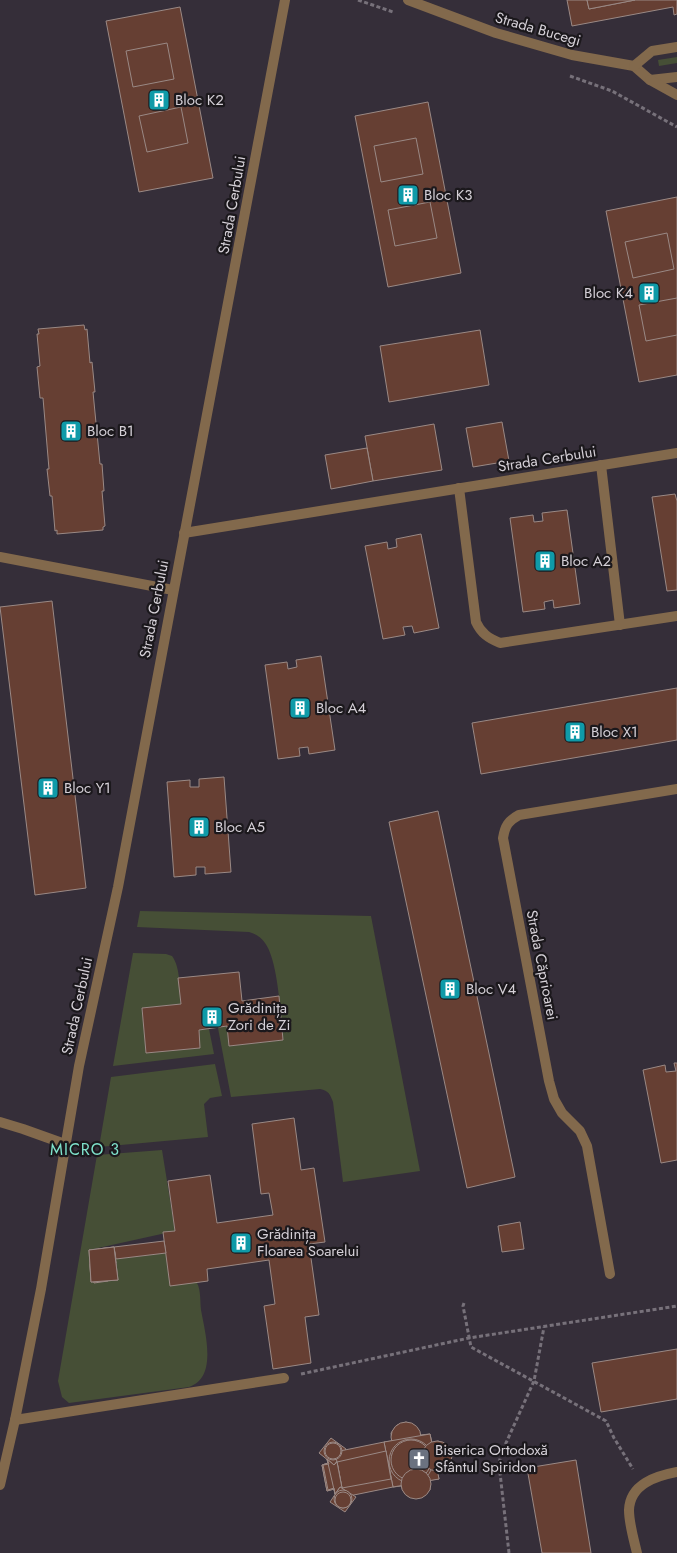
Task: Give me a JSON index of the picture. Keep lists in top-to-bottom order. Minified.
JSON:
{"streets":{"street":["Strada Bucegi","Strada Cerbului","Strada Căprioarei"]},"districts":["MICRO 3"],"places":{"building":["Bloc K2","Bloc K3","Bloc K4","Bloc B1","Bloc A2","Bloc A4","Bloc X1","Bloc Y1","Bloc A5","Bloc V4","Grădinița Zori de Zi","Grădinița Floarea Soarelui"],"church":["Biserica Ortodoxă Sfântul Spiridon"]}}
